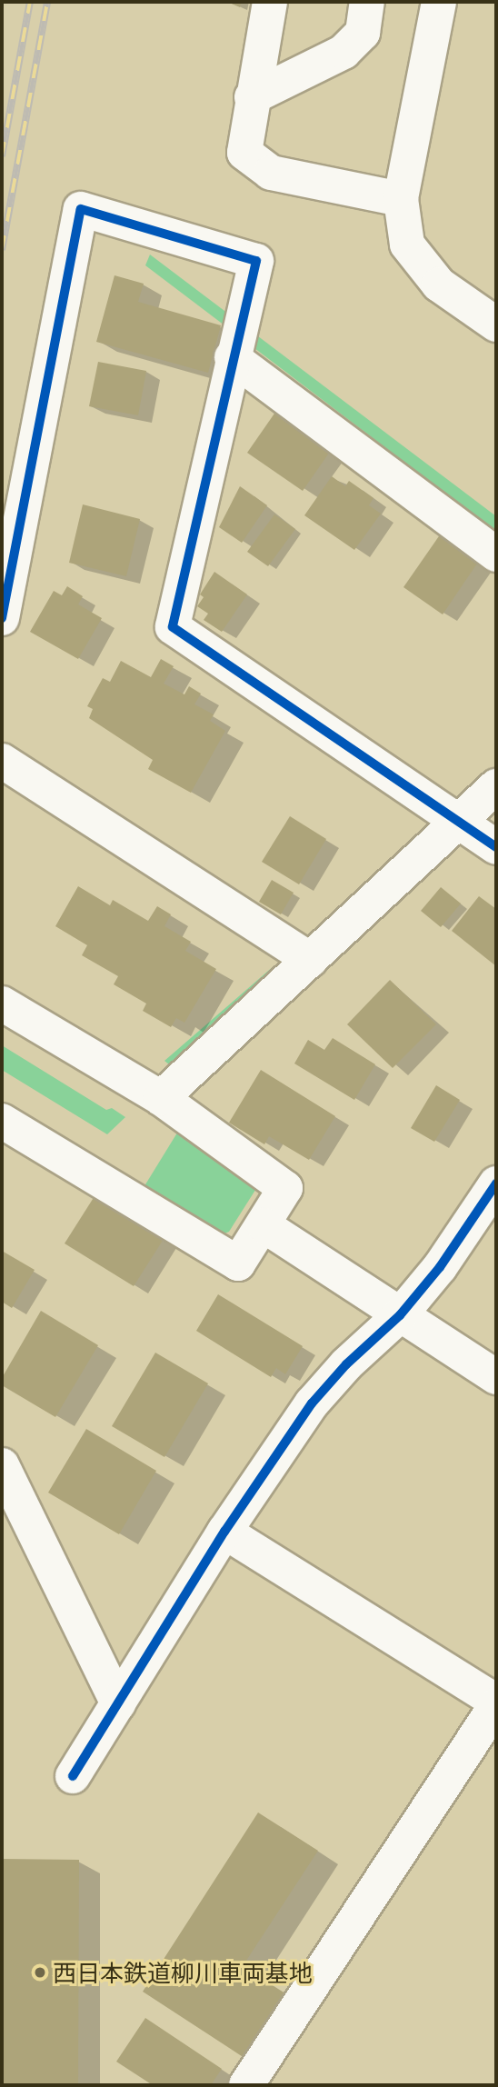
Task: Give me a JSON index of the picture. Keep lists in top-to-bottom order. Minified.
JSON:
{"places":["西日本鉄道柳川車両基地"]}
